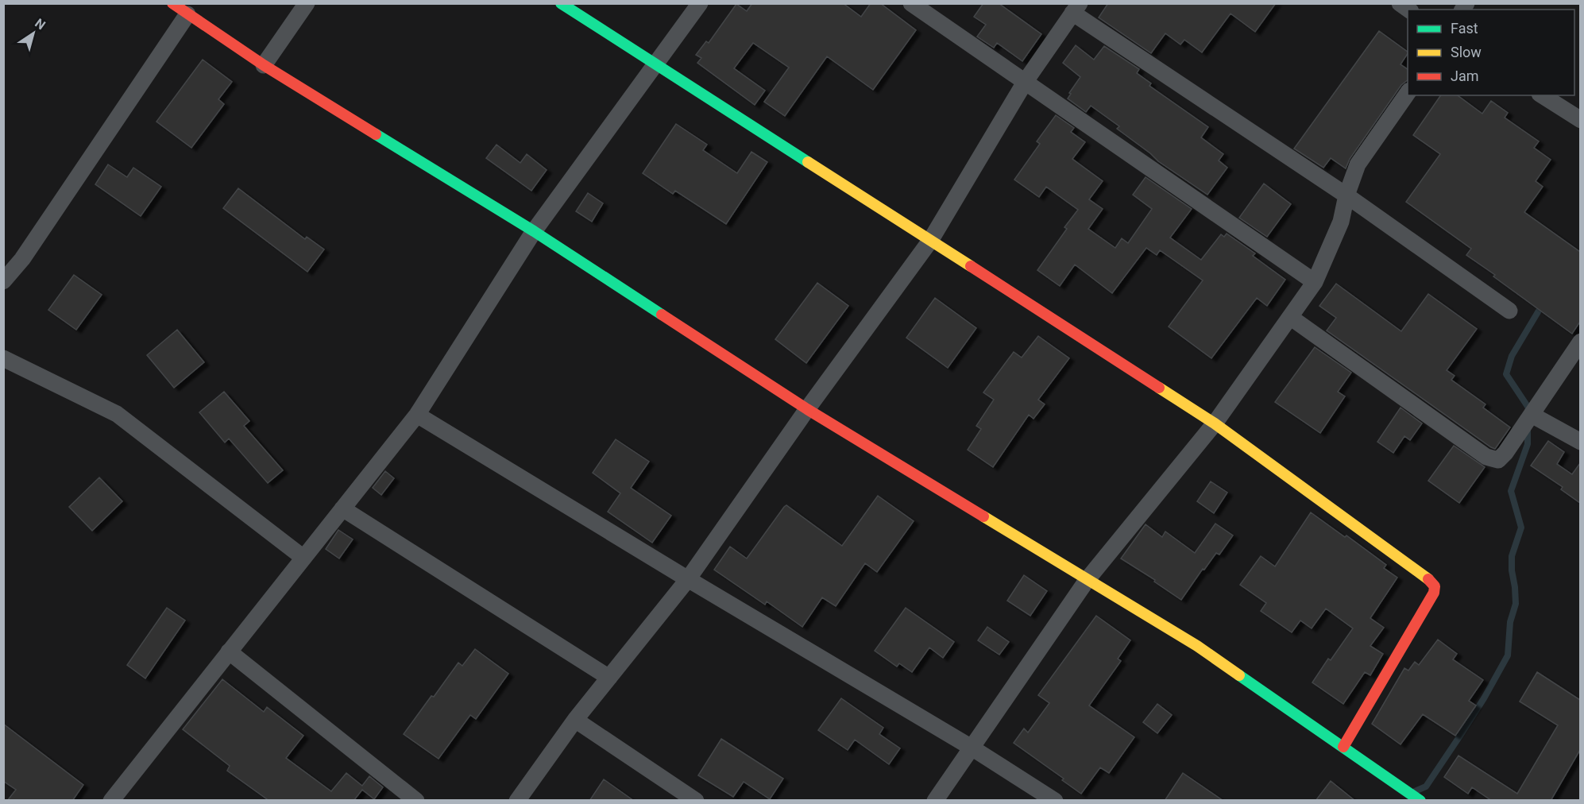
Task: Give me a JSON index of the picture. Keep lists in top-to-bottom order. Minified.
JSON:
{"legend":["Fast","Slow","Jam"],"north":"top right"}
